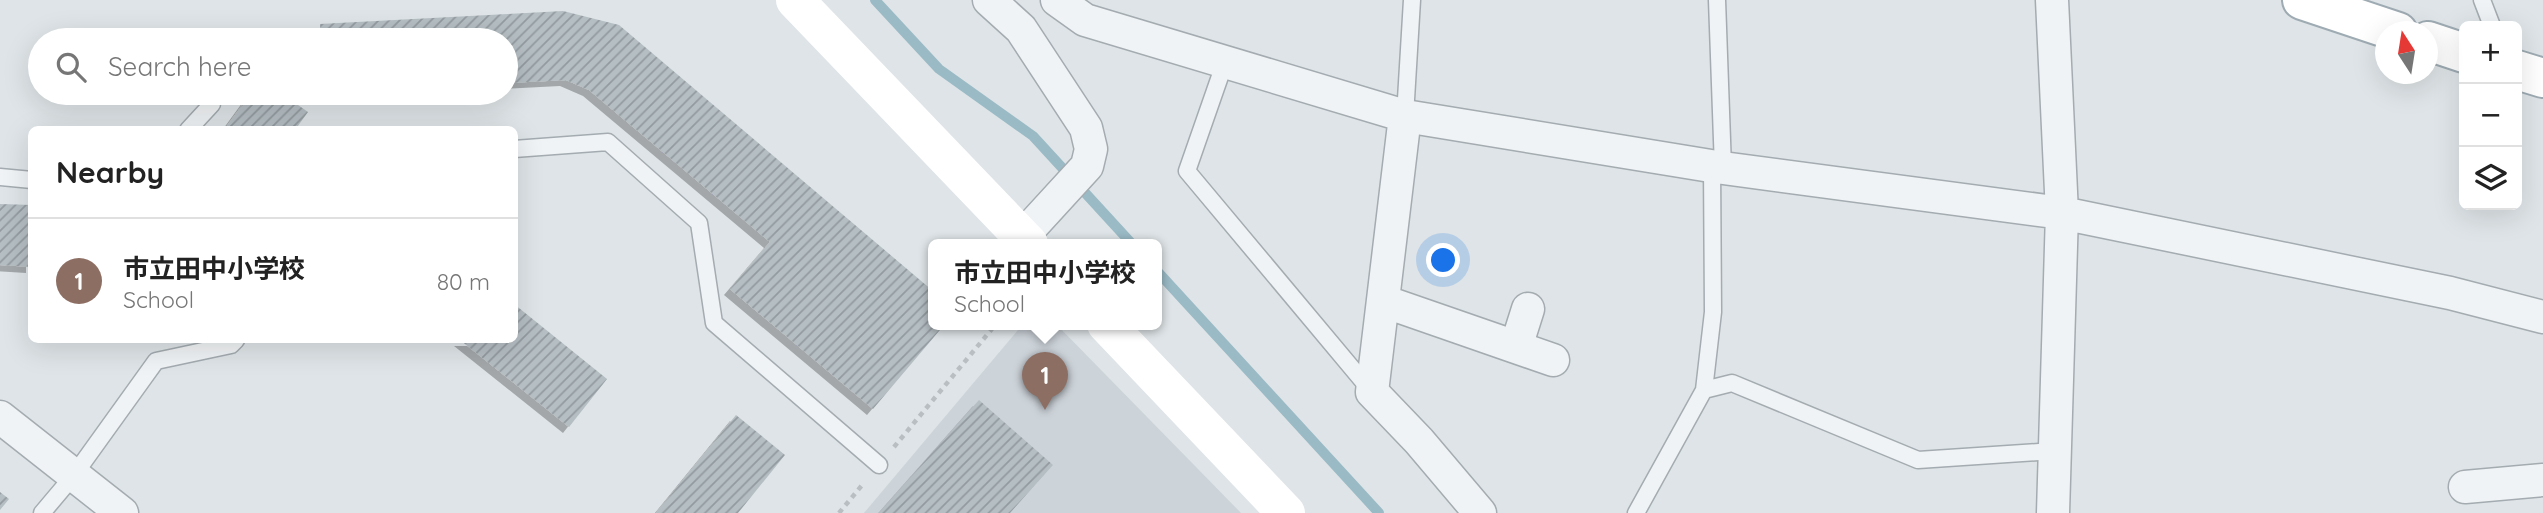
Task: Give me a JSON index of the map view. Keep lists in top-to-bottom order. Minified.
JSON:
{"north":"top","page":{"map_buttons":["+","−"],"search":"Search here","heading":"Nearby","list":[{"mark":"1","name":"市立田中小学校","note":"School","value":"80 m"}],"popup":["市立田中小学校","School"],"pins":"1"}}
